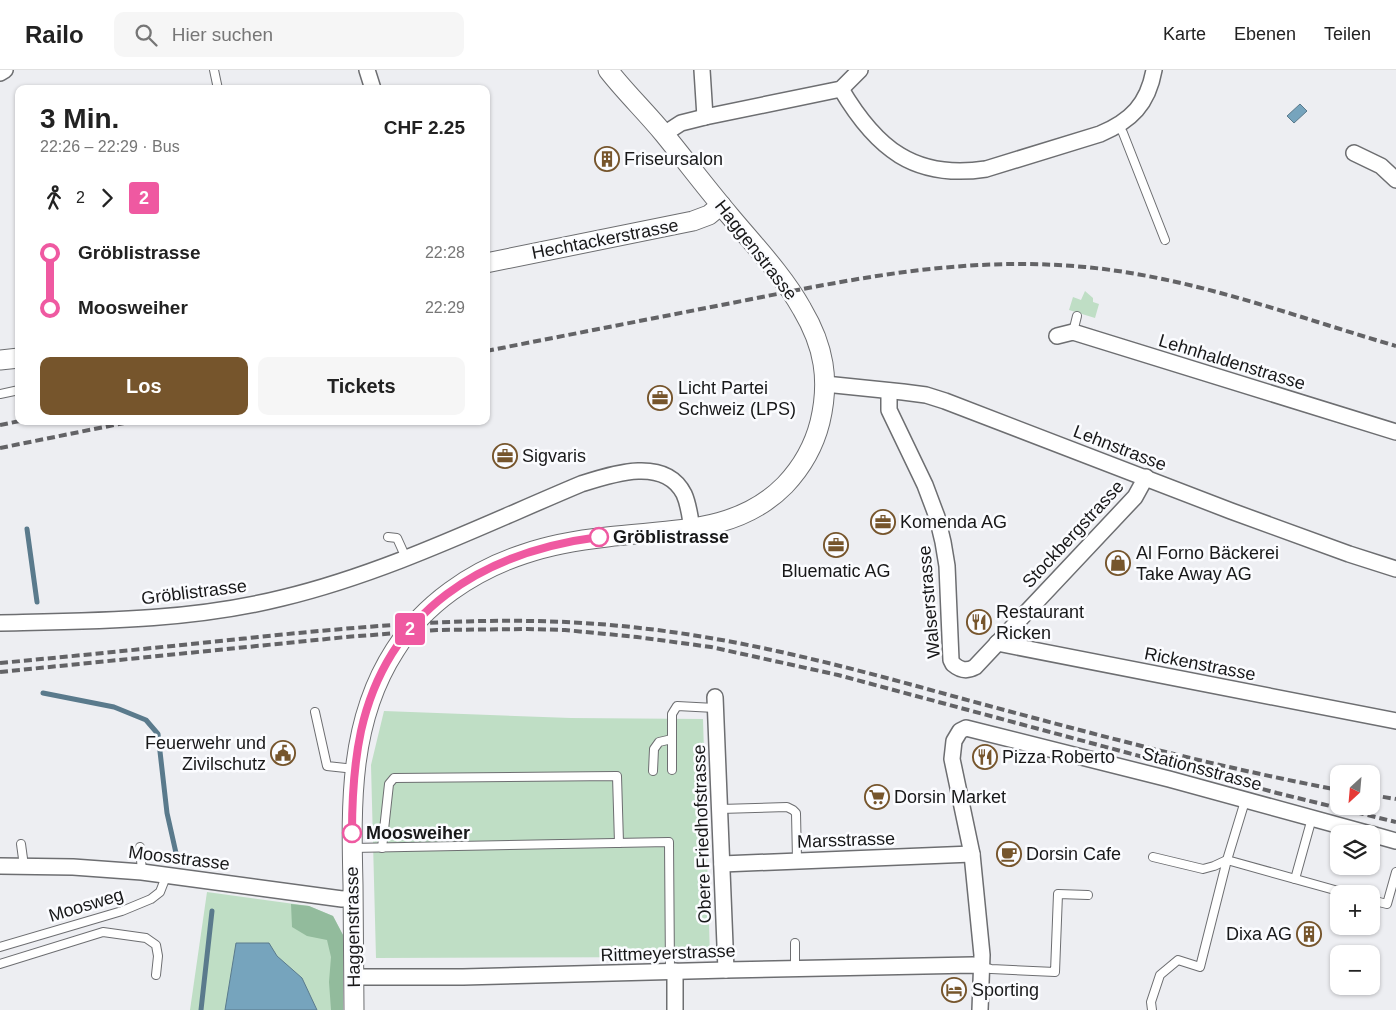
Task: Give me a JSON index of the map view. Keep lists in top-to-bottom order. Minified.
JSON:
{"streets":{"street":["Hechtackerstrasse","Haggenstrasse","Lehnhaldenstrasse","Lehnstrasse","Stockbergstrasse","Gröblistrasse","Walserstrasse","Rickenstrasse","Stationsstrasse","Obere Friedhofstrasse","Marsstrasse","Moosstrasse","Rittmeyerstrasse"],"lane":["Moosweg"]},"crossings":[["Hechtackerstrasse","Haggenstrasse"],["Haggenstrasse","Lehnstrasse"],["Haggenstrasse","Gröblistrasse"],["Haggenstrasse","Moosstrasse"],["Haggenstrasse","Rittmeyerstrasse"],["Lehnstrasse","Stockbergstrasse"],["Lehnstrasse","Walserstrasse"],["Stockbergstrasse","Walserstrasse"],["Stockbergstrasse","Rickenstrasse"],["Stationsstrasse","Marsstrasse"],["Obere Friedhofstrasse","Marsstrasse"],["Obere Friedhofstrasse","Rittmeyerstrasse"],["Moosstrasse","Moosweg"]],"places":{"building":["Friseursalon","Dixa AG"],"office":["Licht Partei Schweiz (LPS)","Sigvaris","Komenda AG","Bluematic AG"],"other":["Gröblistrasse","Moosweiher"],"shop":["Al Forno Bäckerei Take Away AG"],"restaurant":["Restaurant Ricken","Pizza Roberto"],"public building":["Feuerwehr und Zivilschutz"],"supermarket":["Dorsin Market"],"cafe":["Dorsin Cafe"],"hotel":["Sporting"]},"lines":["bus line 2"],"north":"bottom left","page":{"header":"Railo","search":"Hier suchen","nav":["Karte","Ebenen","Teilen"],"on_map":"2","heading":["3 Min.","22:26 – 22:29 · Bus","CHF 2.25"],"legs":["2","2"],"list":[{"name":"Gröblistrasse","value":"22:28"},{"name":"Moosweiher","value":"22:29"}],"buttons":["Los","Tickets"],"map_buttons":["+","−"]}}
